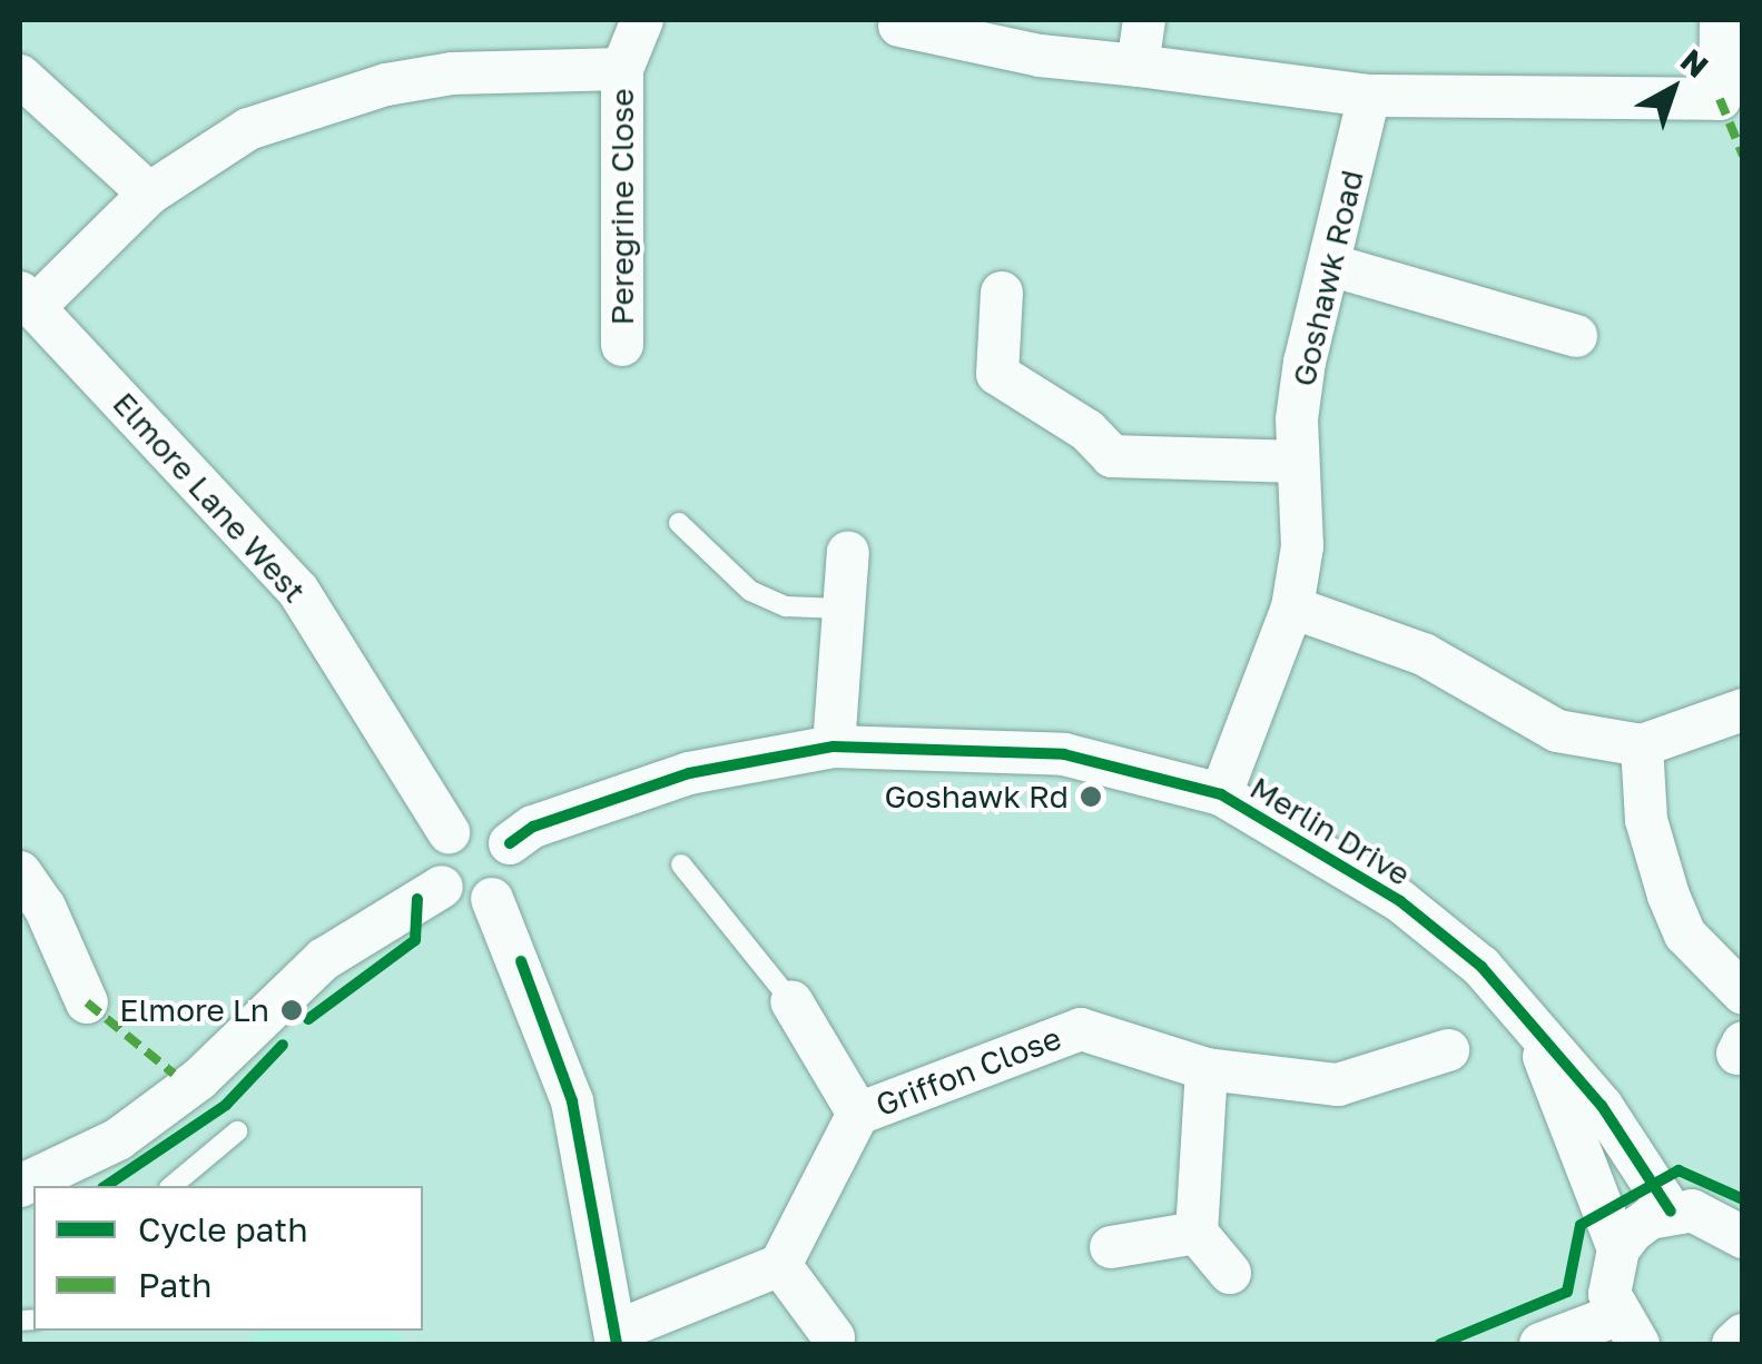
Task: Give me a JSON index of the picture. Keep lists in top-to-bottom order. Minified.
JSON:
{"streets":{"street":["Peregrine Close","Goshawk Road","Elmore Lane West","Merlin Drive","Griffon Close"]},"crossings":[["Peregrine Close","Elmore Lane West"],["Goshawk Road","Merlin Drive"],["Elmore Lane West","Merlin Drive"]],"places":["Goshawk Rd","Elmore Ln"],"legend":["Cycle path","Path"],"north":"top right"}
